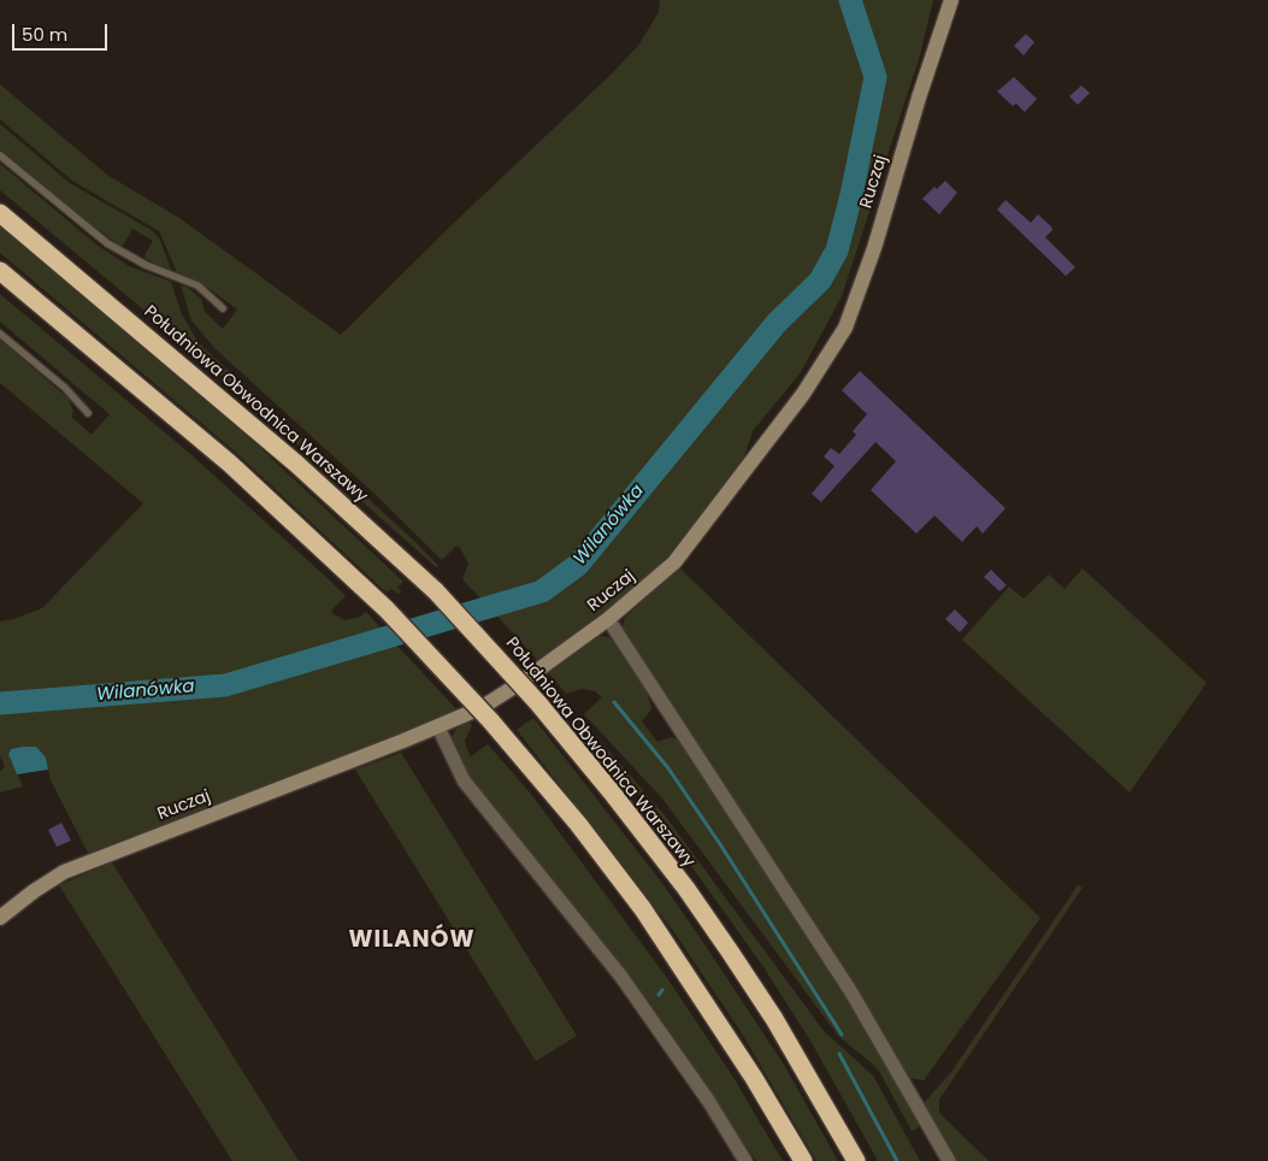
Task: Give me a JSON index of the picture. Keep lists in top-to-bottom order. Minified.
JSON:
{"streets":{"highway":["Południowa Obwodnica Warszawy"],"street":["Ruczaj"]},"districts":["WILANÓW"],"water":["Wilanówka"],"scale_bar":"50 m"}
